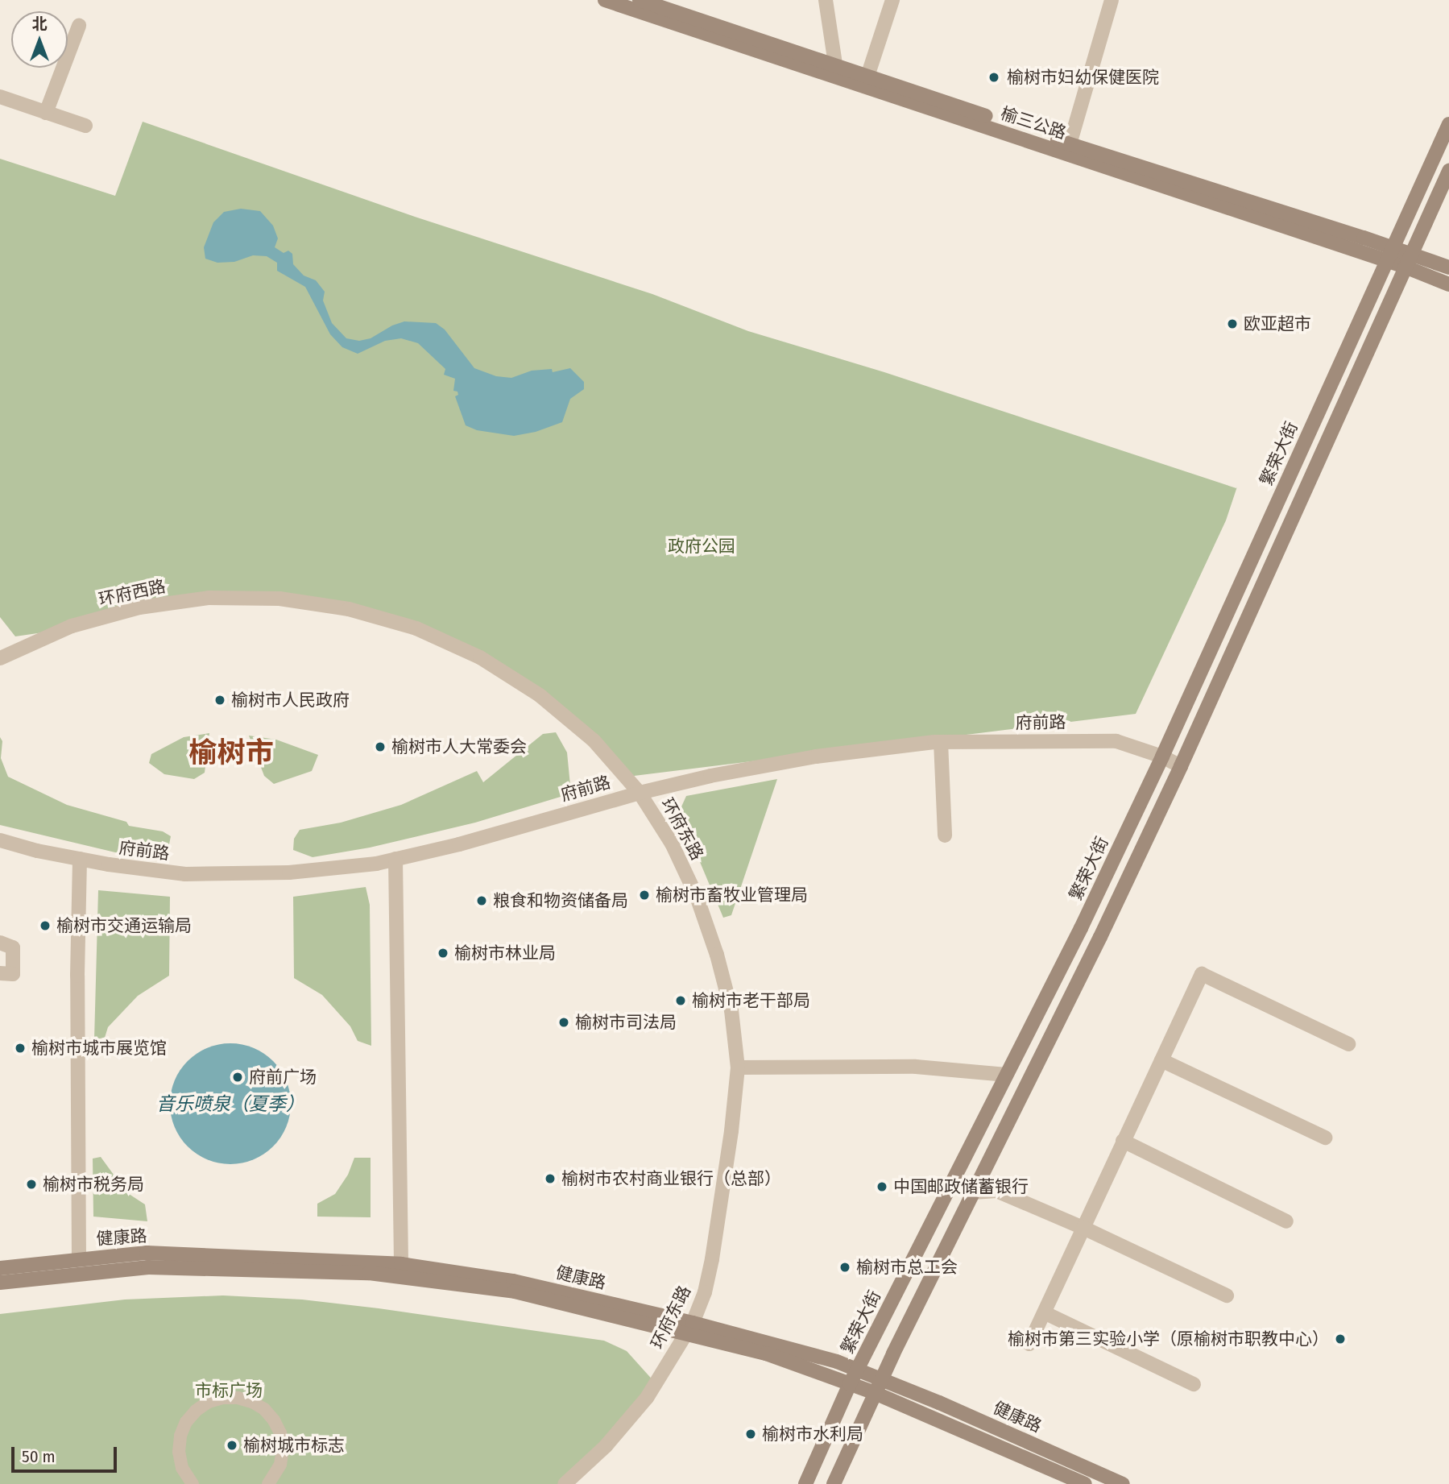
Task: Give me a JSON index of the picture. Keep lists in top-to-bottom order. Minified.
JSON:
{"streets":{"main road":["榆三公路","繁荣大街","健康路"],"street":["环府西路","府前路","环府东路"]},"crossings":[["榆三公路","繁荣大街"],["繁荣大街","府前路"],["繁荣大街","健康路"],["环府西路","环府东路"],["府前路","环府东路"],["环府东路","健康路"]],"districts":["榆树市"],"water":["音乐喷泉（夏季）"],"parks":["政府公园","市标广场"],"places":["榆树市妇幼保健医院","欧亚超市","榆树市人民政府","榆树市人大常委会","榆树市畜牧业管理局","粮食和物资储备局","榆树市交通运输局","榆树市林业局","榆树市老干部局","榆树市司法局","榆树市城市展览馆","府前广场","榆树市农村商业银行（总部）","榆树市税务局","中国邮政储蓄银行","榆树市总工会","榆树市第三实验小学（原榆树市职教中心）","榆树市水利局","榆树城市标志"],"scale_bar":"50 m","north":"top"}
